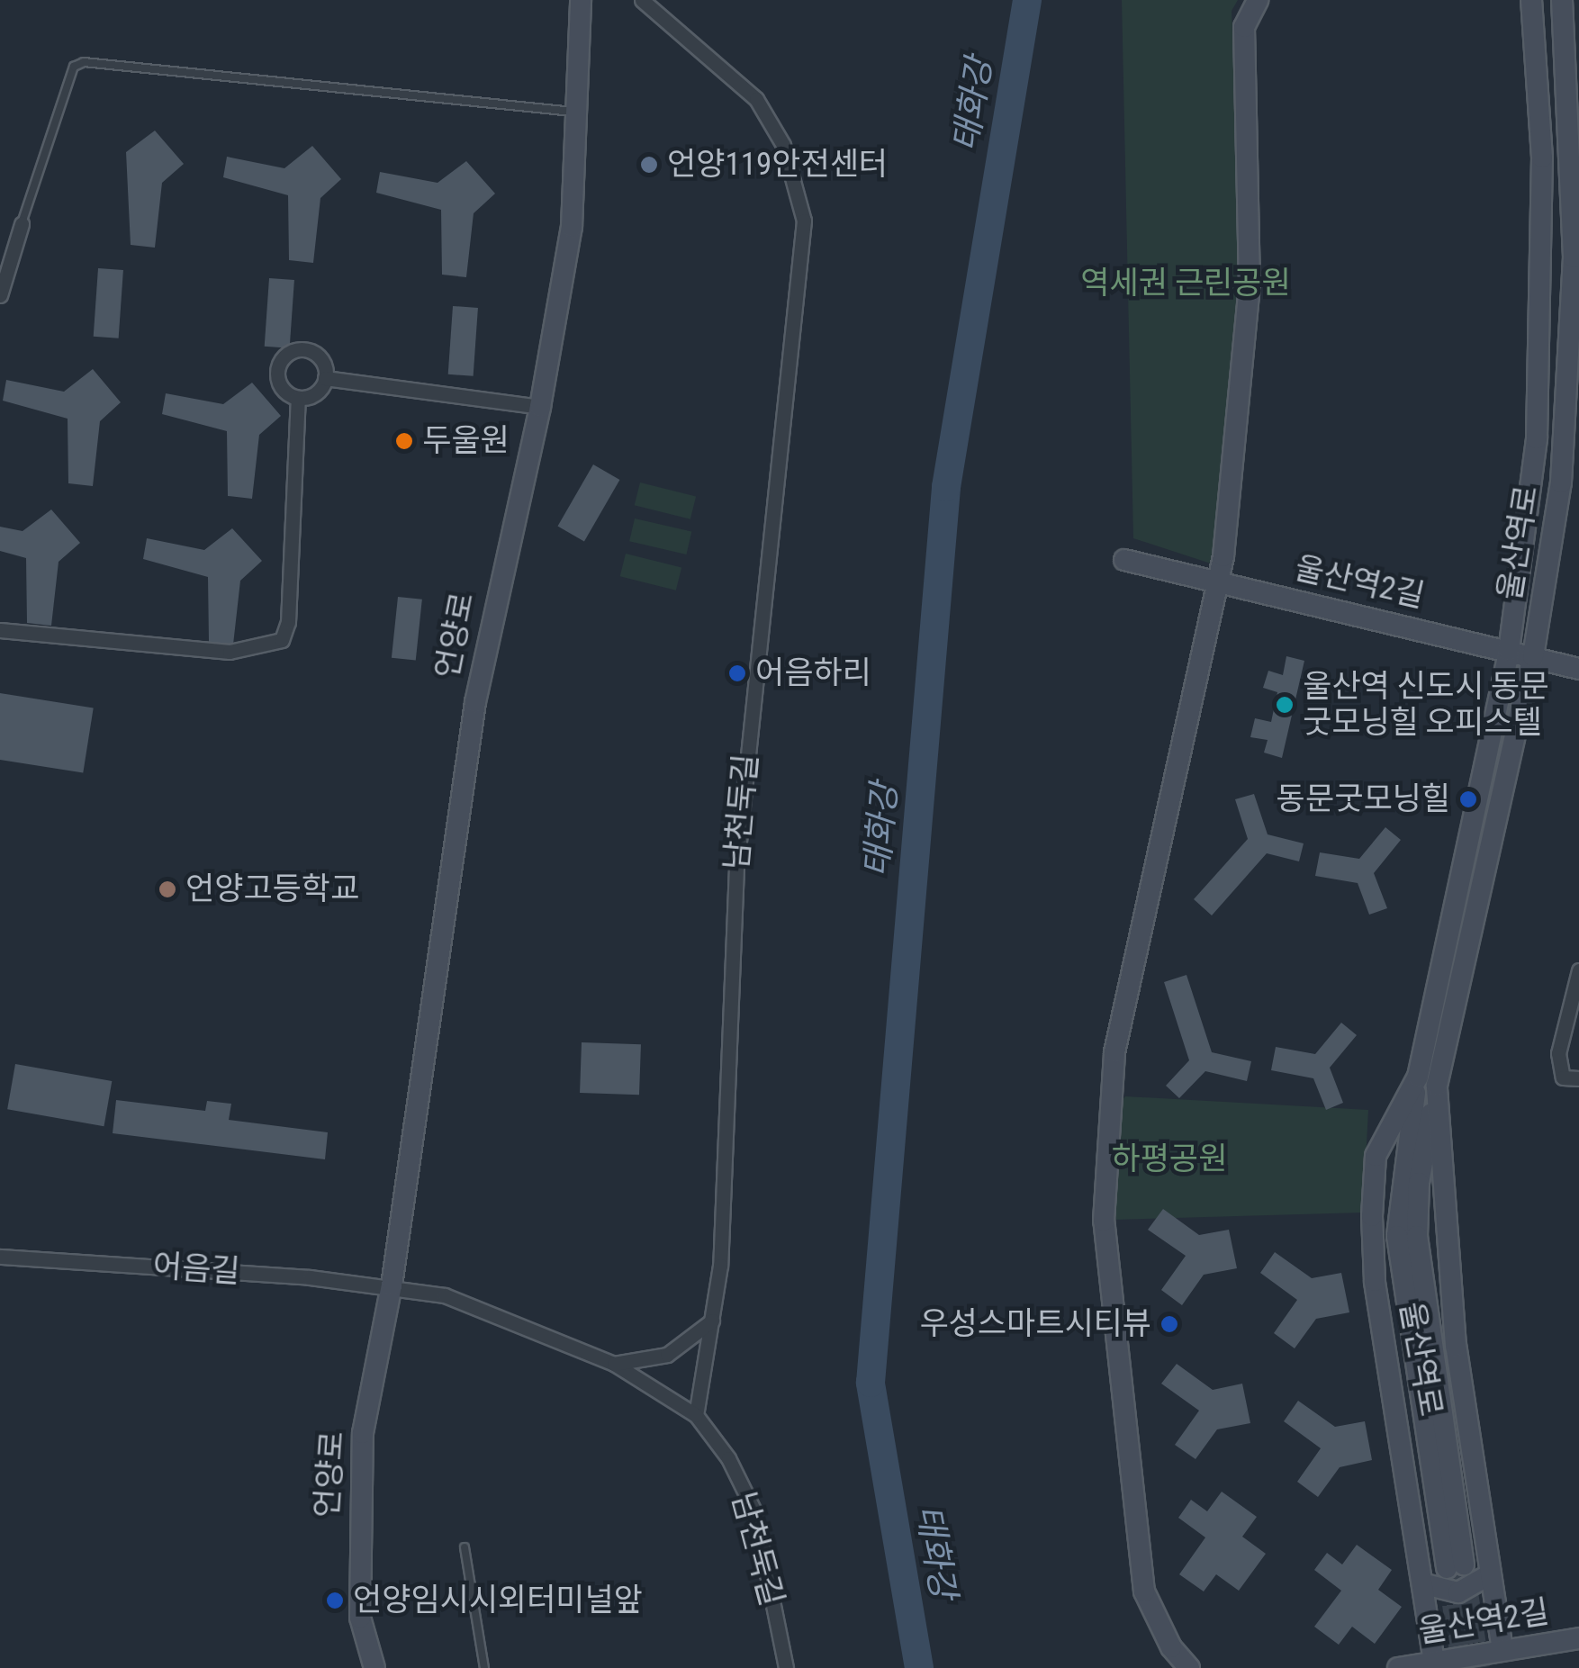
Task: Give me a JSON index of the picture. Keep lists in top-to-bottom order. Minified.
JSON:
{"streets":{"main road":["울산역로","울산역2길","언양로"],"street":["남천둑길","어음길"]},"crossings":[["울산역로","울산역2길"],["언양로","어음길"]],"water":["태화강"],"parks":["역세권 근린공원","하평공원"],"places":["언양119안전센터","두울원","어음하리","울산역 신도시 동문 굿모닝힐 오피스텔","동문굿모닝힐","언양고등학교","우성스마트시티뷰","언양임시시외터미널앞"]}
